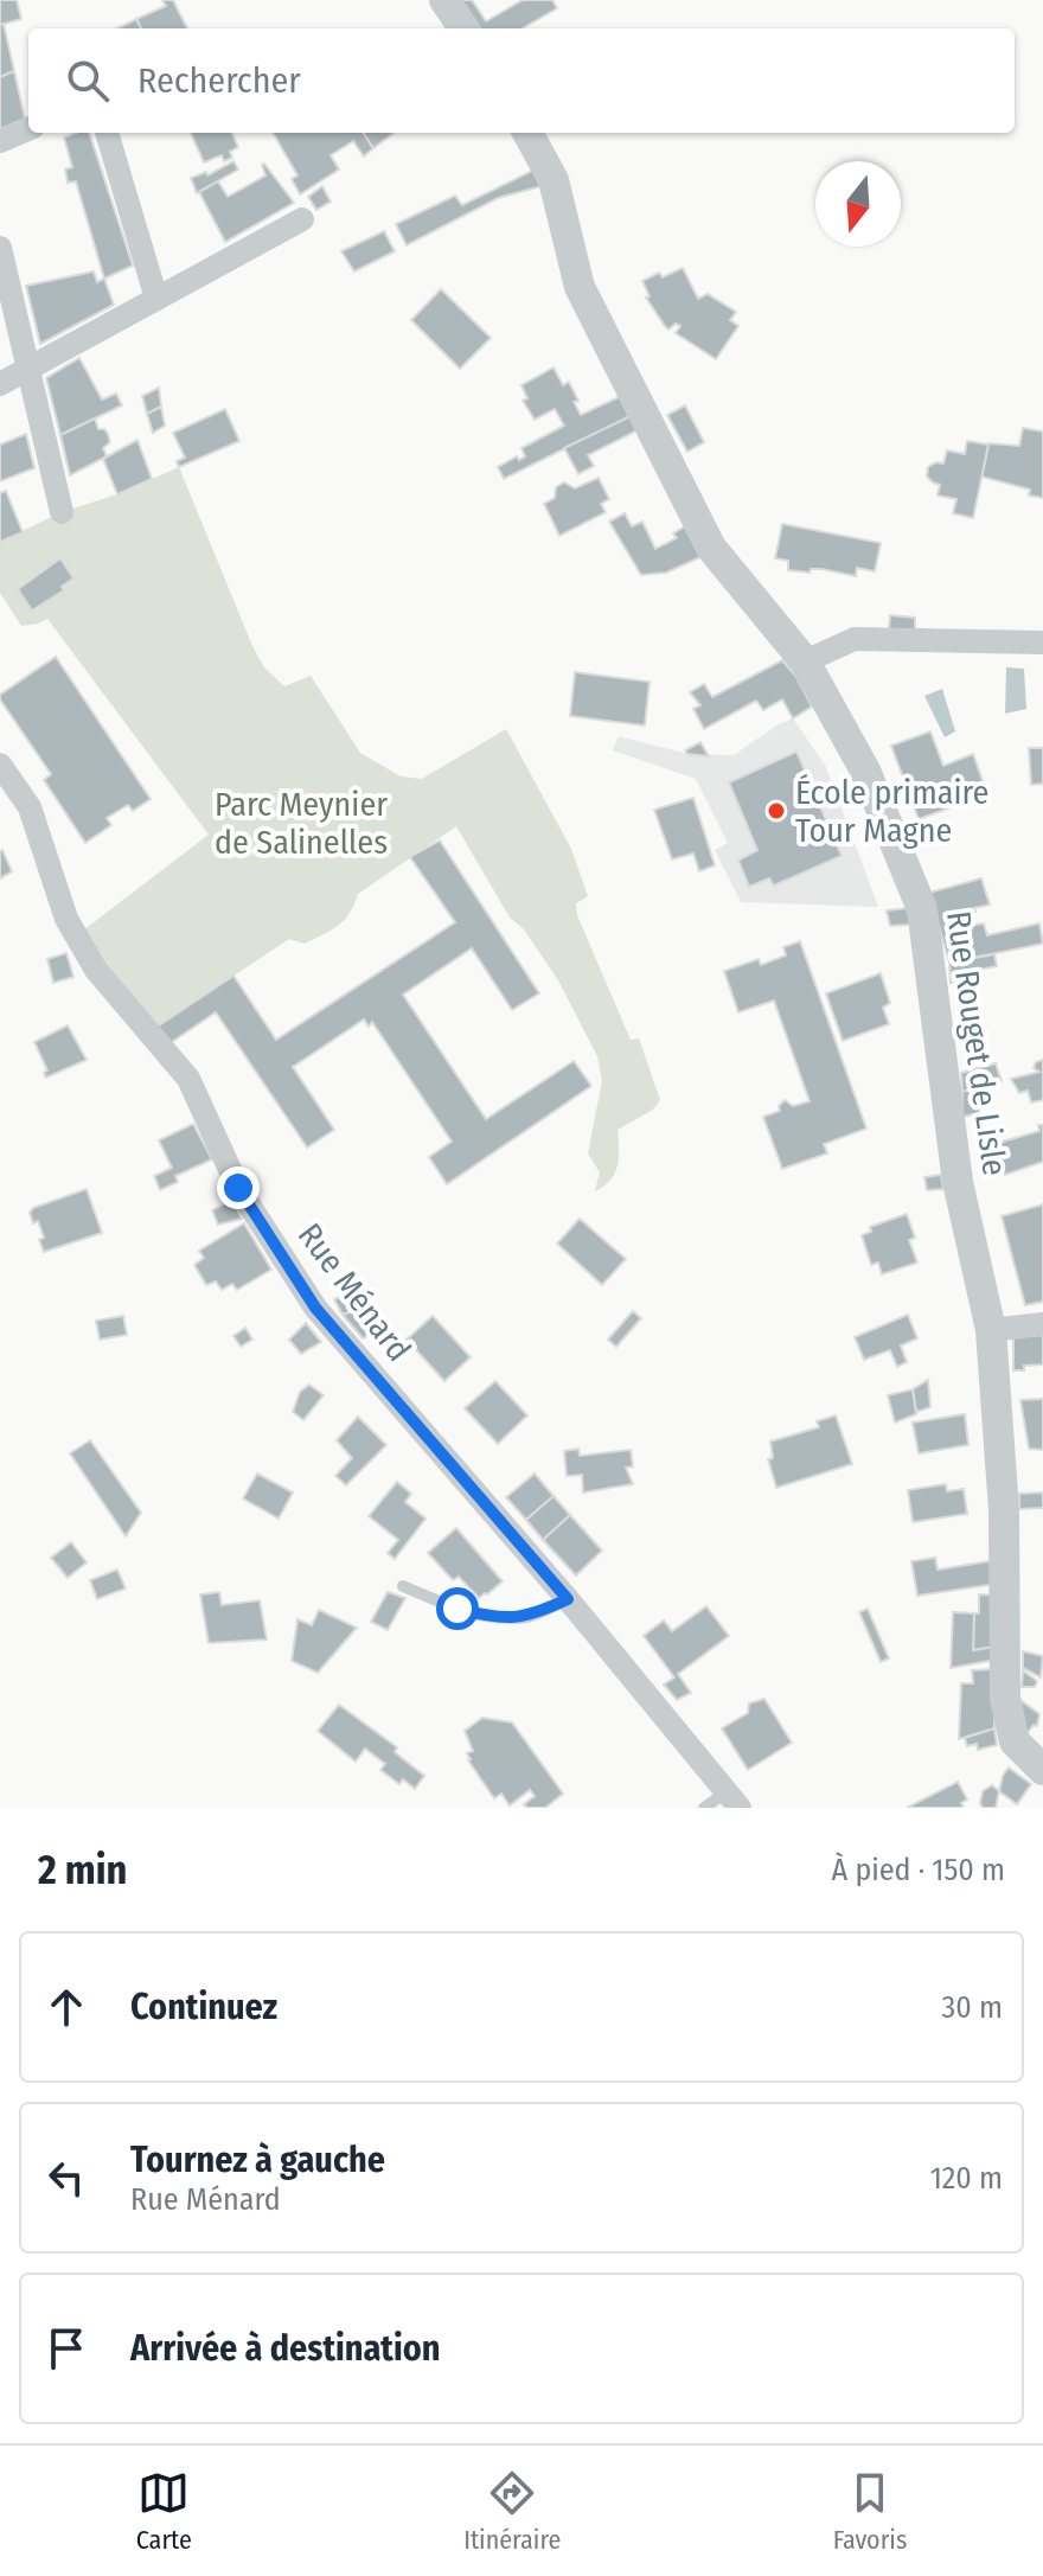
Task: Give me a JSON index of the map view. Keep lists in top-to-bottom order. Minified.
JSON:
{"streets":{"street":["Rue Rouget de Lisle","Rue Ménard"]},"parks":["Parc Meynier de Salinelles"],"places":["École primaire Tour Magne"],"north":"bottom","page":{"search":"Rechercher","heading":["2 min","À pied · 150 m"],"list":[["Continuez","30 m"],["Tournez à gauche","Rue Ménard","120 m"],"Arrivée à destination"],"nav":["Carte","Itinéraire","Favoris"]}}
